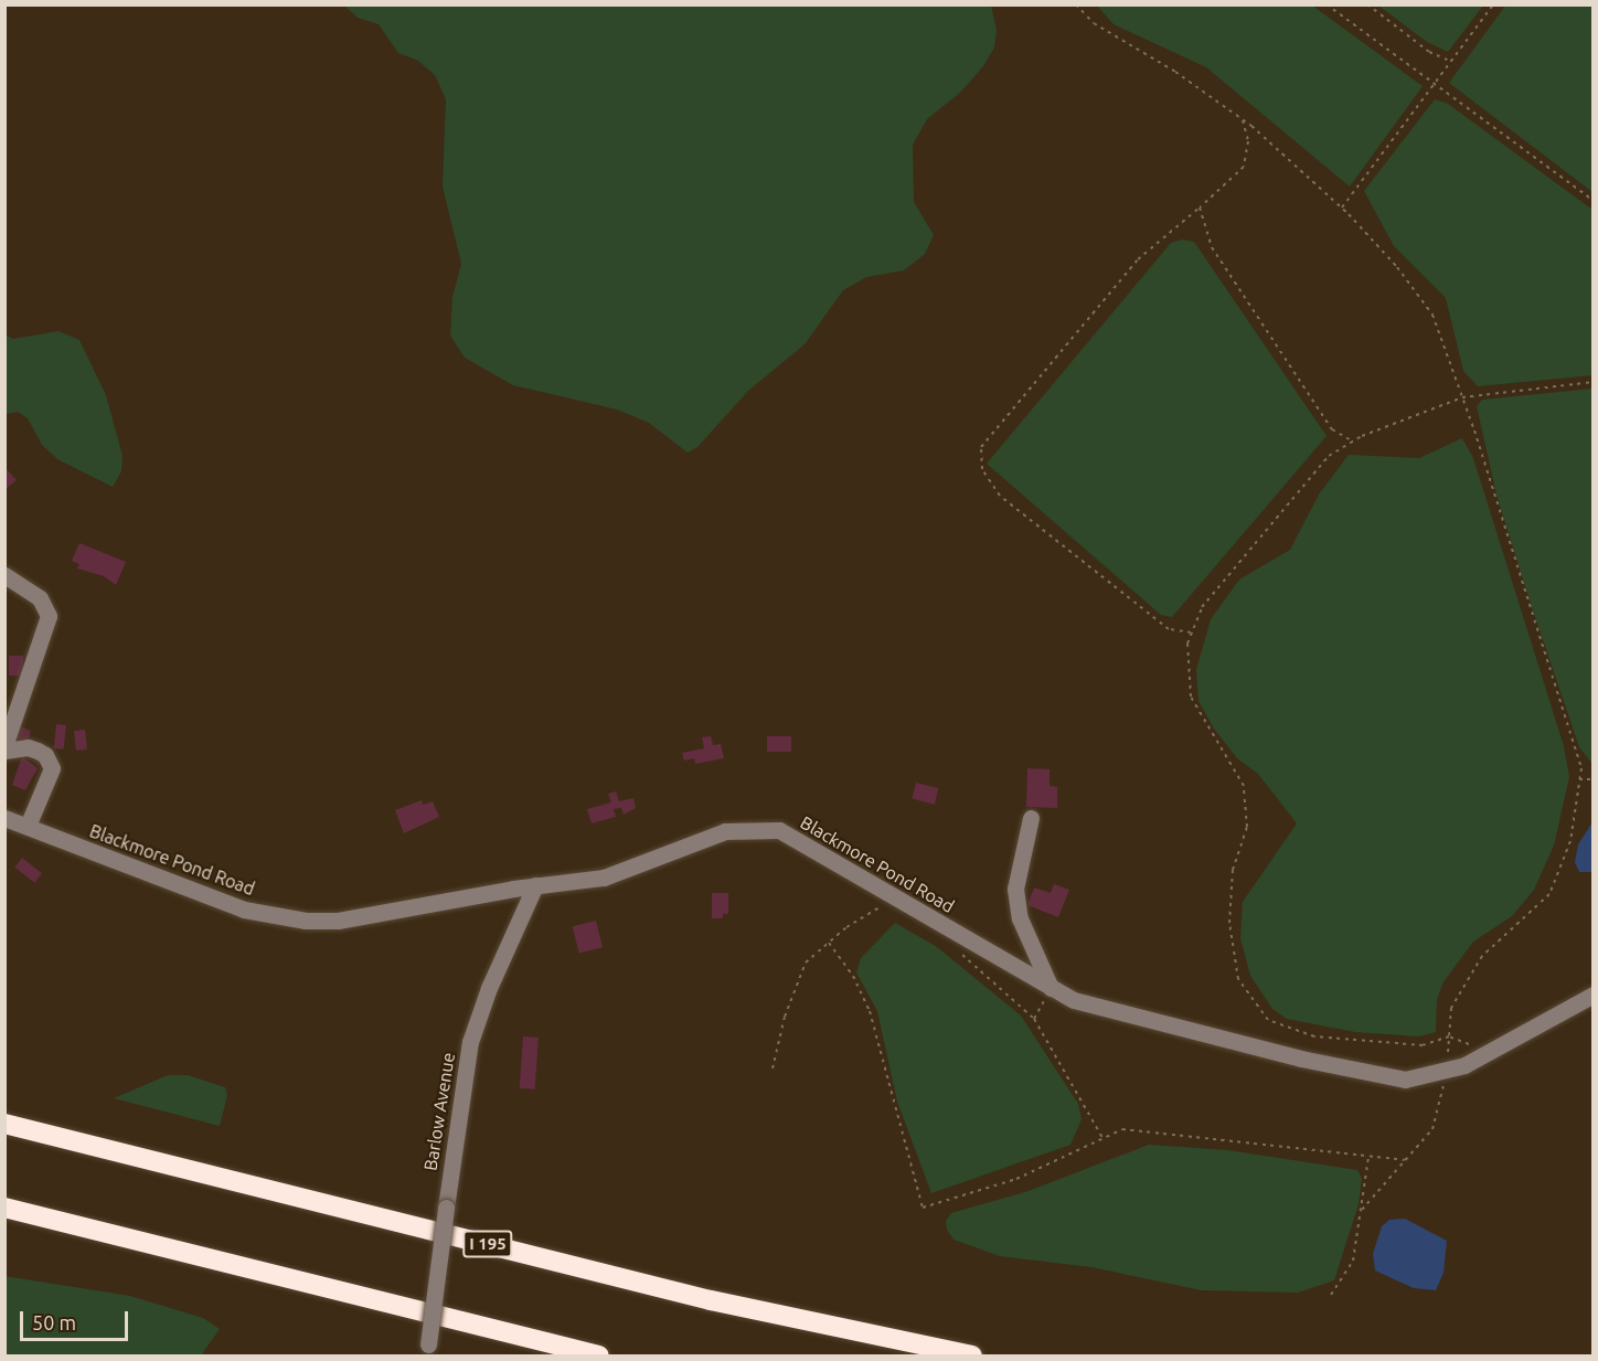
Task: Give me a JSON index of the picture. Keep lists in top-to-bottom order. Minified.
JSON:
{"streets":{"highway":["I 195"],"street":["Blackmore Pond Road","Barlow Avenue"]},"crossings":[["Blackmore Pond Road","Barlow Avenue"]],"scale_bar":"50 m"}
